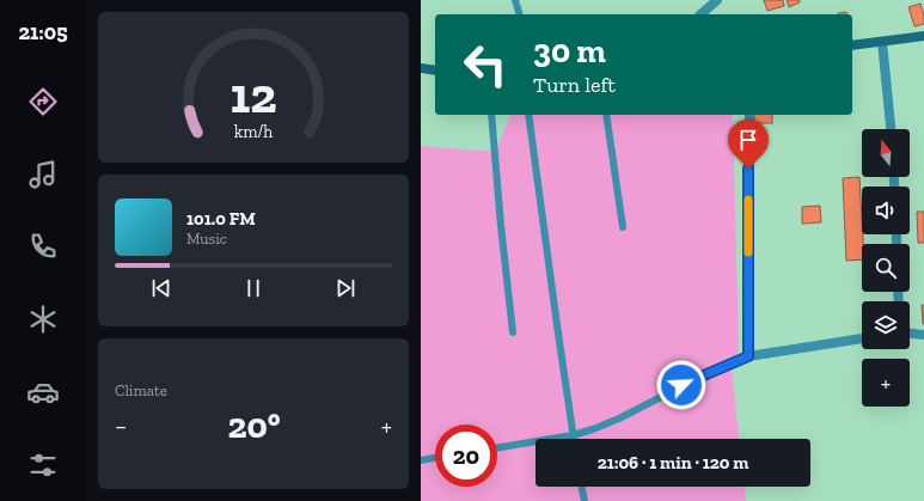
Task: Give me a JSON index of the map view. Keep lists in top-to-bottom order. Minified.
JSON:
{"north":"top","page":{"tabs":"21:05","turn":["30 m","Turn left"],"map_buttons":"+","song":["101.0 FM","Music"],"tile":"Climate","heat":["−","20°","+"],"limit":"20","trip":"21:06 · 1 min · 120 m","gauge":["12","km/h"]}}
